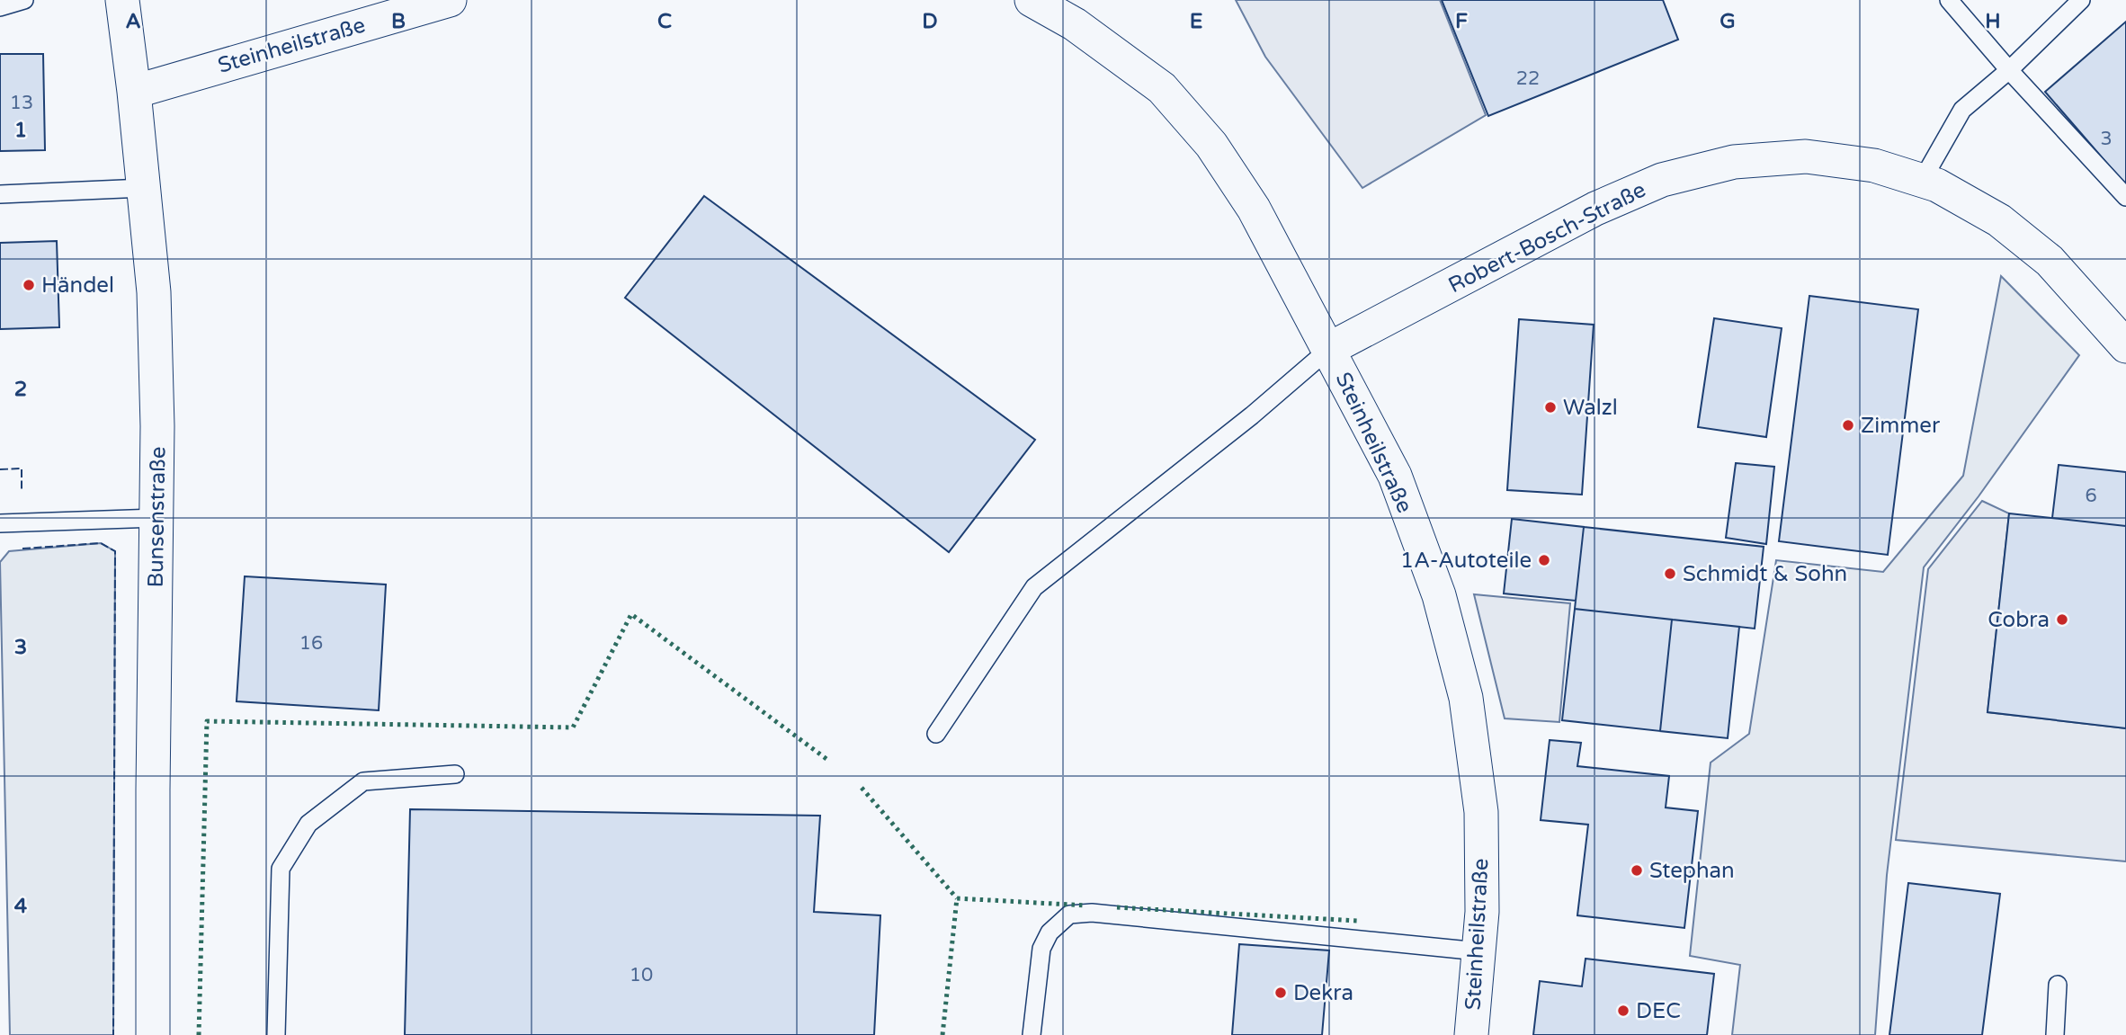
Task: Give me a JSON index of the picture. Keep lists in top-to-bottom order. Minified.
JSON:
{"streets":{"street":["Steinheilstraße","Robert-Bosch-Straße","Bunsenstraße"]},"crossings":[["Steinheilstraße","Robert-Bosch-Straße"],["Steinheilstraße","Bunsenstraße"]],"places":["Händel","Walzl","Zimmer","1A-Autoteile","Schmidt & Sohn","Cobra","Stephan","Dekra","DEC"],"house_numbers":["22","13","3","6","16","10"],"grid":{"columns":["A","B","C","D","E","F","G","H"],"rows":["1","2","3","4"]}}
